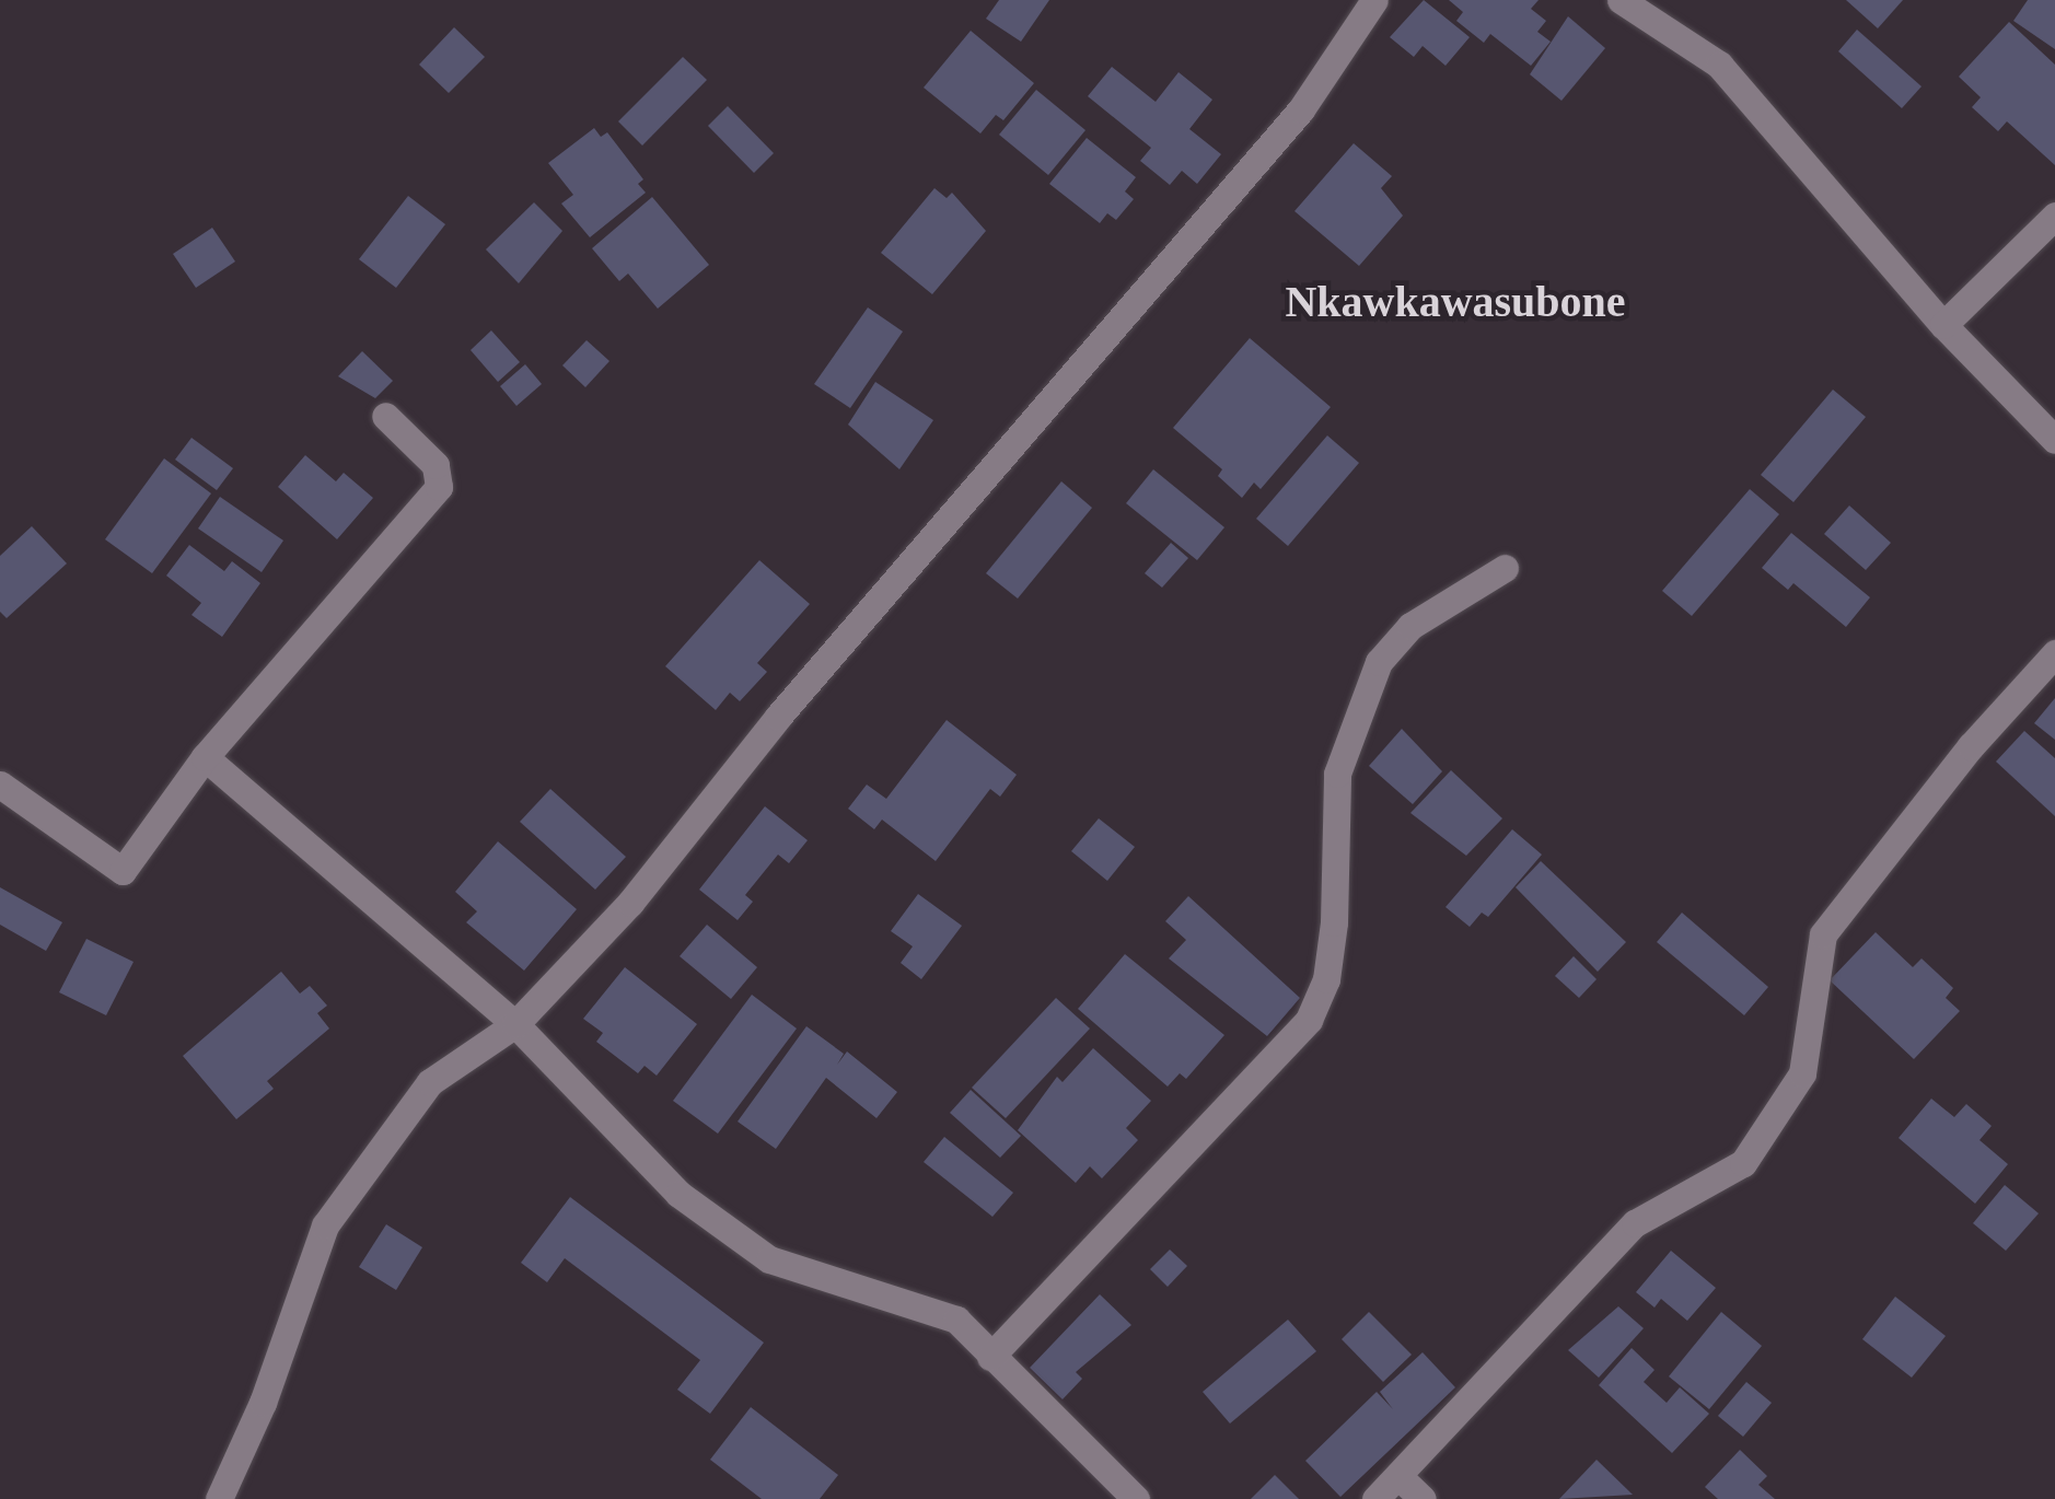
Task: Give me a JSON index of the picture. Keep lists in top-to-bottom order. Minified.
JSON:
{"districts":["Nkawkawasubone"]}
